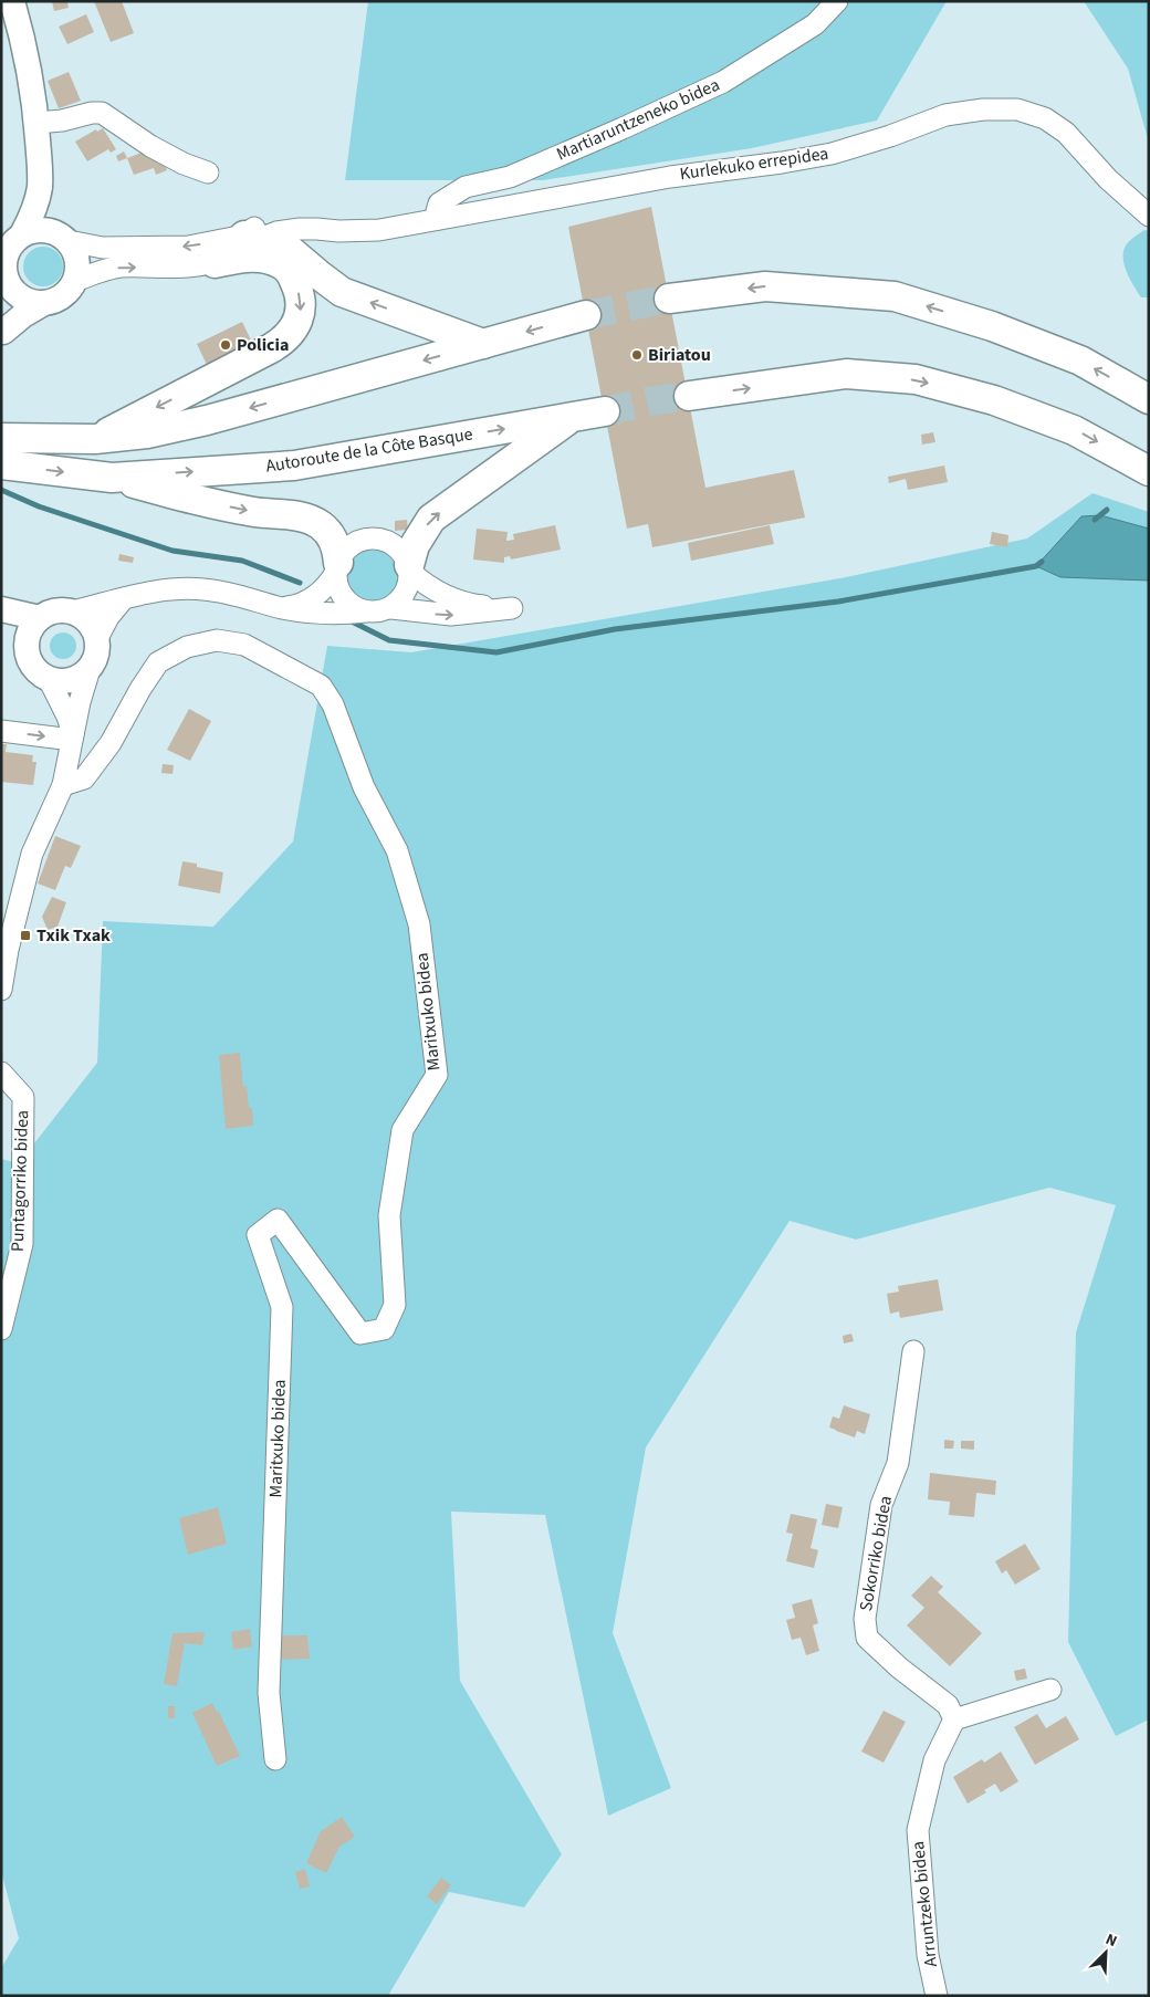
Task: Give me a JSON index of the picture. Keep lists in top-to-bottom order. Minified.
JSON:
{"streets":{"highway":["Autoroute de la Côte Basque"],"street":["Martiaruntzeneko bidea","Kurlekuko errepidea","Maritxuko bidea","Puntagorriko bidea","Sokorriko bidea","Arruntzeko bidea"]},"crossings":[["Martiaruntzeneko bidea","Kurlekuko errepidea"],["Sokorriko bidea","Arruntzeko bidea"]],"places":{"other":["Policia","Biriatou"],"transit":["Txik Txak"]},"north":"top right"}
